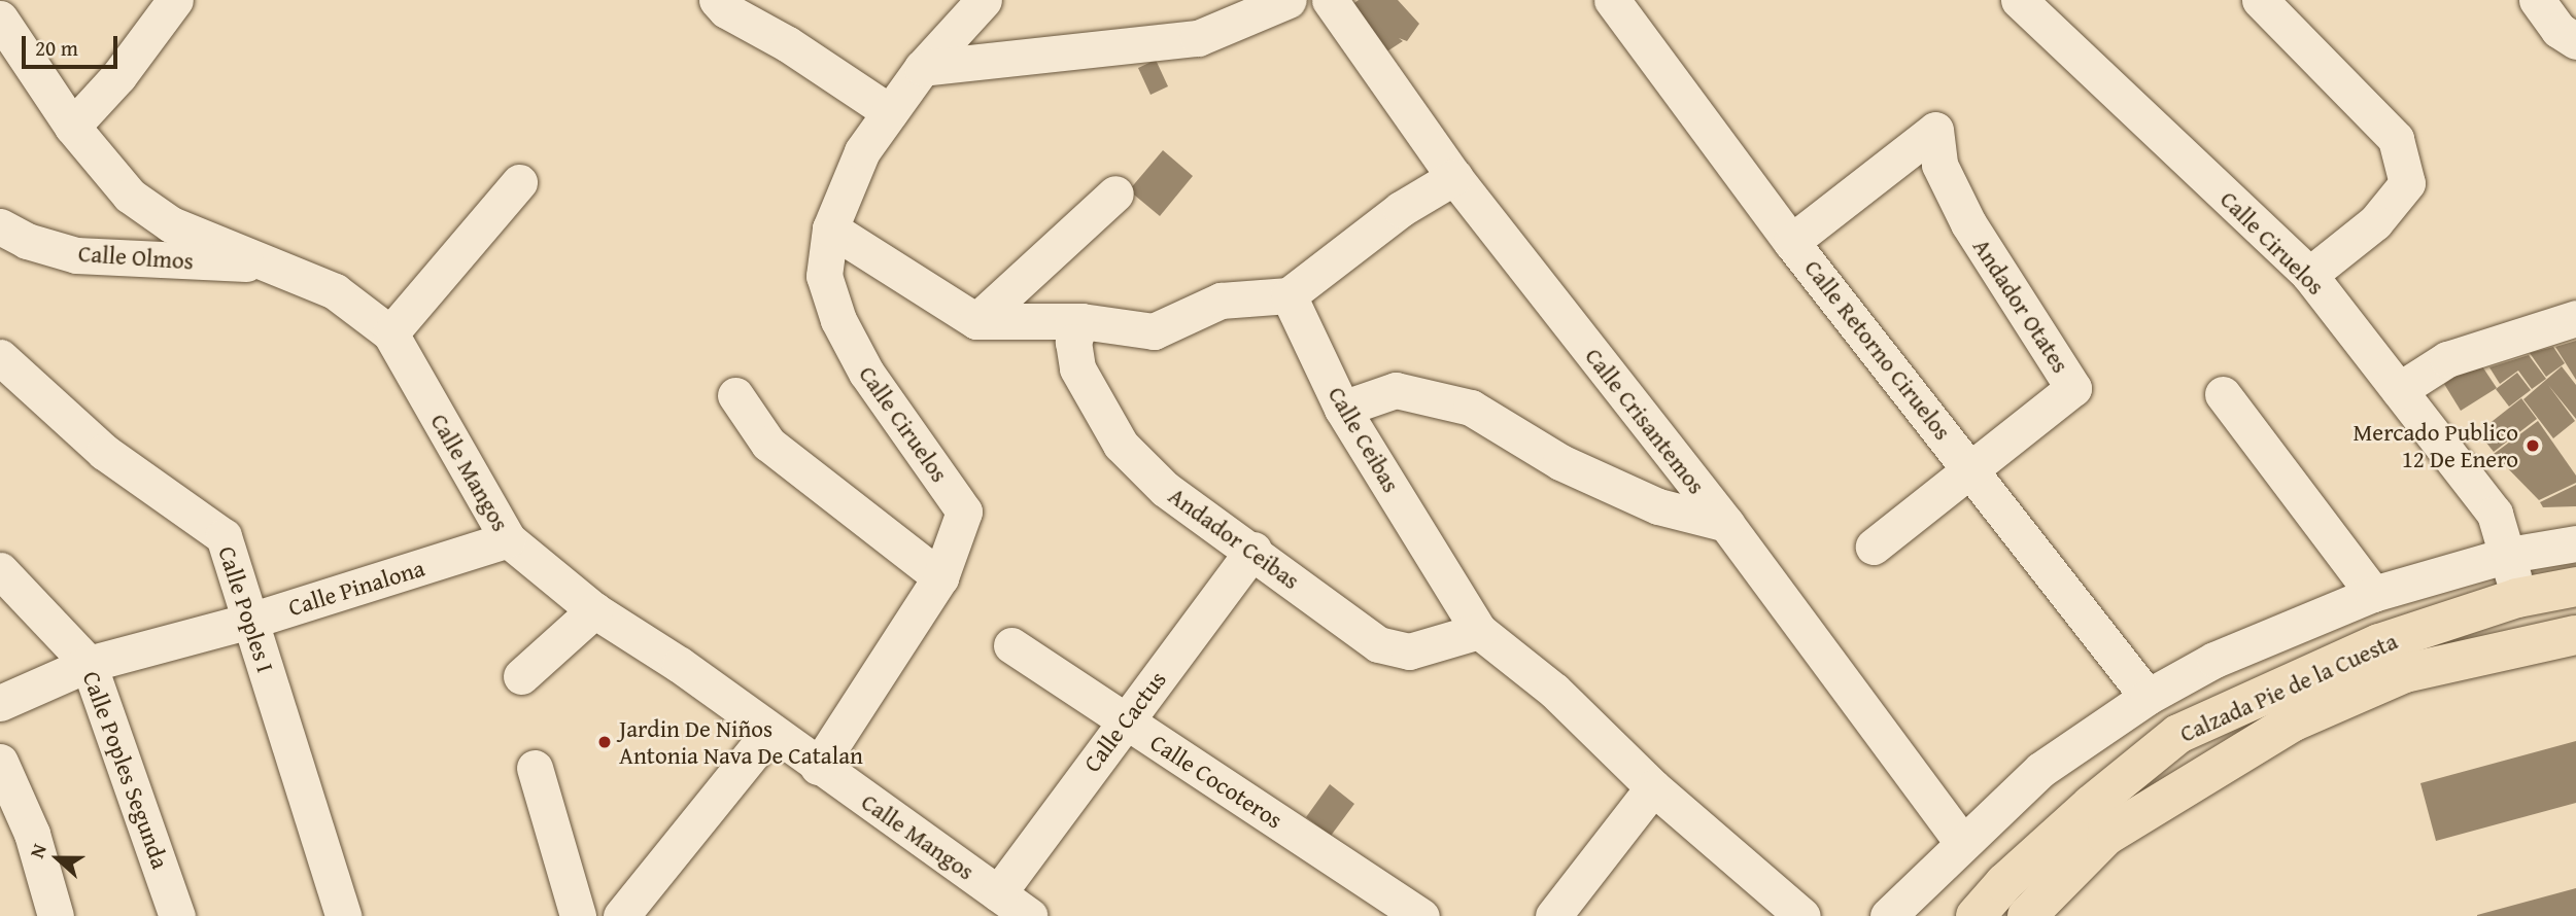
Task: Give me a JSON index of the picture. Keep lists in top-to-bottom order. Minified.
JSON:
{"streets":{"main road":["Calzada Pie de la Cuesta"],"street":["Calle Ciruelos","Calle Olmos","Andador Otates","Calle Retorno Ciruelos","Calle Crisantemos","Calle Ceibas","Calle Mangos","Andador Ceibas","Calle Pinalona","Calle Poples I","Calle Cactus","Calle Poples Segunda","Calle Cocoteros"]},"crossings":[["Calle Ciruelos","Calle Mangos"],["Calle Ciruelos","Calzada Pie de la Cuesta"],["Calle Olmos","Calle Mangos"],["Andador Otates","Calle Retorno Ciruelos"],["Calle Ceibas","Andador Ceibas"],["Calle Mangos","Calle Pinalona"],["Calle Mangos","Calle Cactus"],["Andador Ceibas","Calle Cactus"],["Calle Pinalona","Calle Poples I"],["Calle Pinalona","Calle Poples Segunda"],["Calle Cactus","Calle Cocoteros"]],"places":["Mercado Publico 12 De Enero","Jardin De Niños Antonia Nava De Catalan"],"scale_bar":"20 m","north":"left"}
